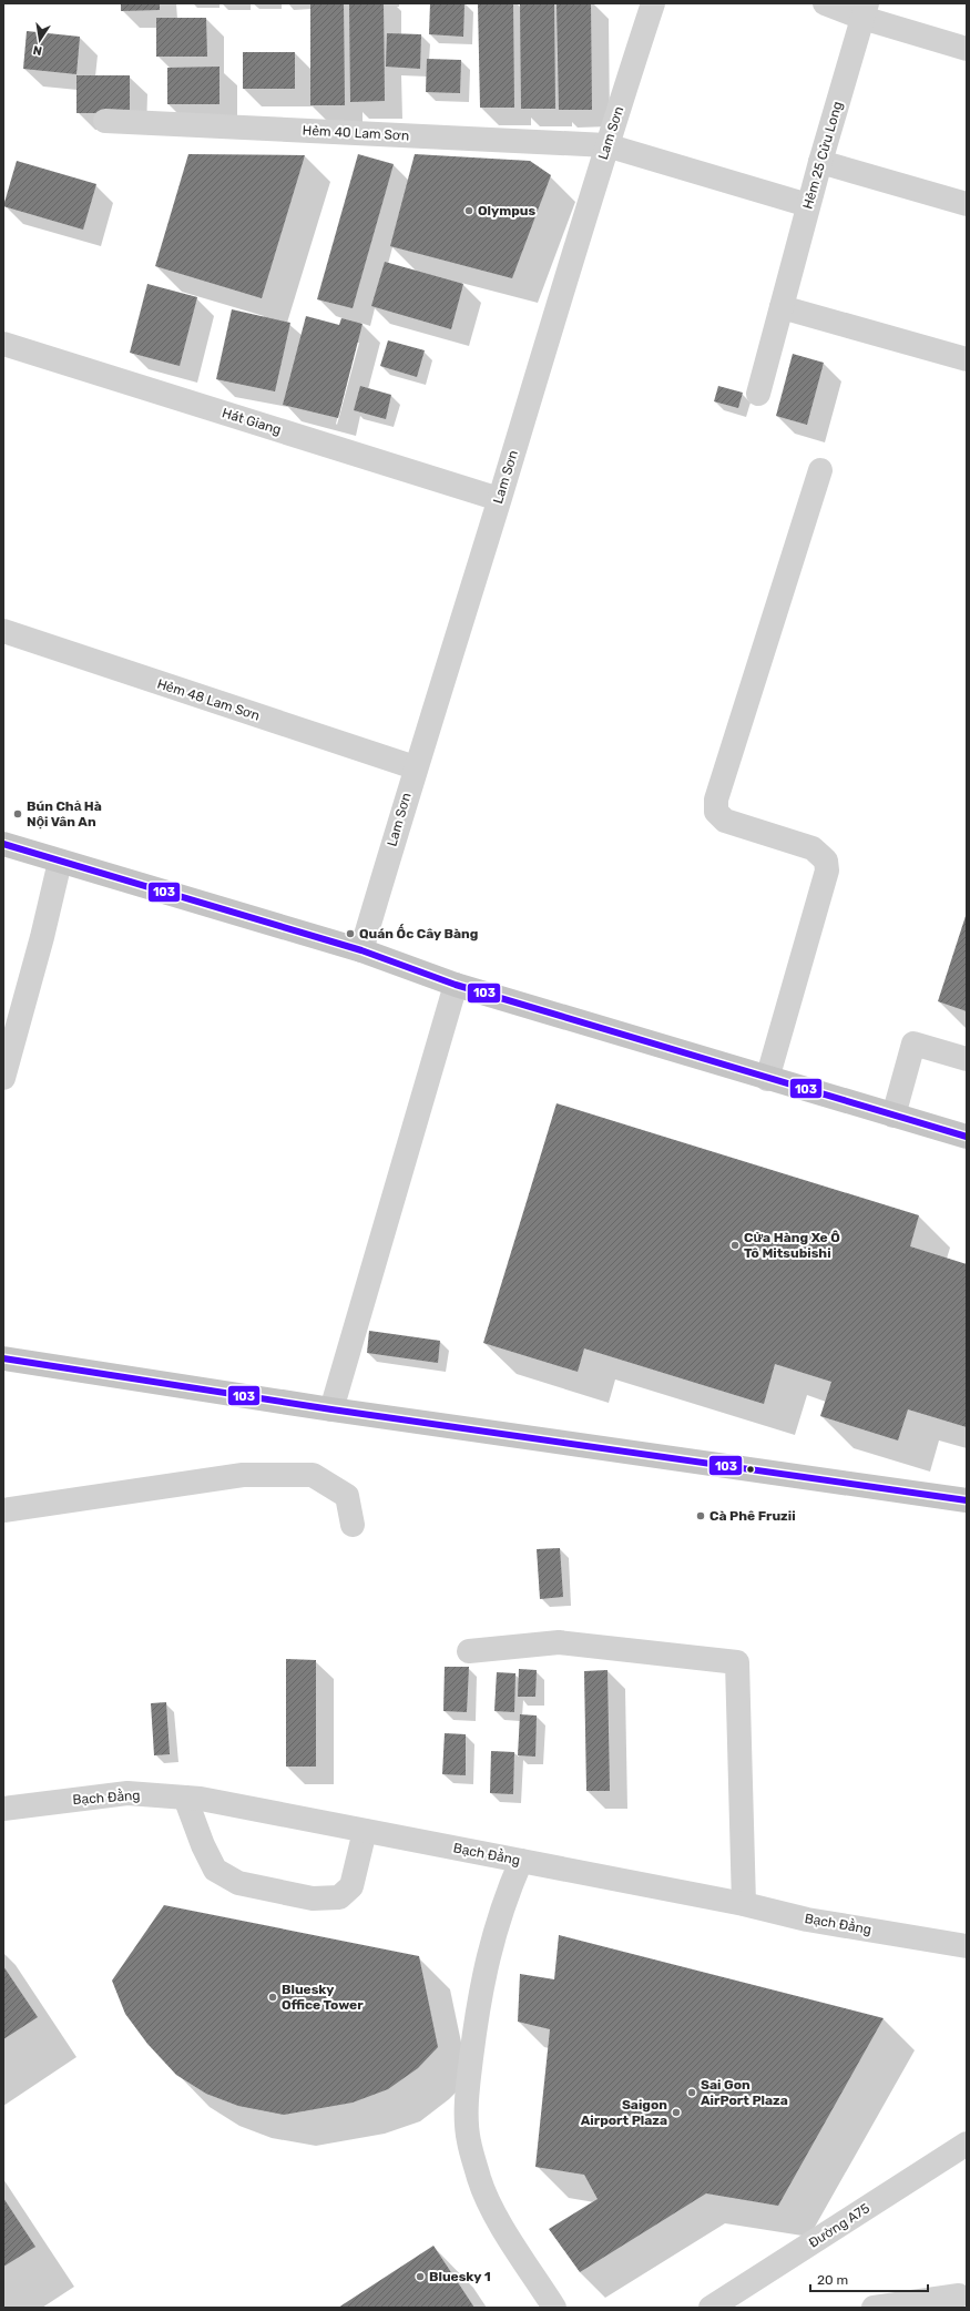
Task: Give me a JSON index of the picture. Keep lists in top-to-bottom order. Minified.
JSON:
{"streets":{"street":["Hẻm 40 Lam Sơn","Lam Sơn","Hẻm 25 Cửu Long","Hát Giang","Hẻm 48 Lam Sơn","Bạch Đằng","Đường A75"]},"crossings":[["Hẻm 40 Lam Sơn","Lam Sơn"],["Hẻm 40 Lam Sơn","Hẻm 25 Cửu Long"],["Lam Sơn","Hát Giang"],["Lam Sơn","Hẻm 48 Lam Sơn"]],"places":["Olympus","Bún Chả Hà Nội Vân An","Quán Ốc Cây Bàng","Cửa Hàng Xe Ô Tô Mitsubishi","Cà Phê Fruzii","Bluesky Office Tower","Sai Gon AirPort Plaza","Saigon Airport Plaza","Bluesky 1"],"lines":["transit line 103"],"scale_bar":"20 m","north":"bottom"}
